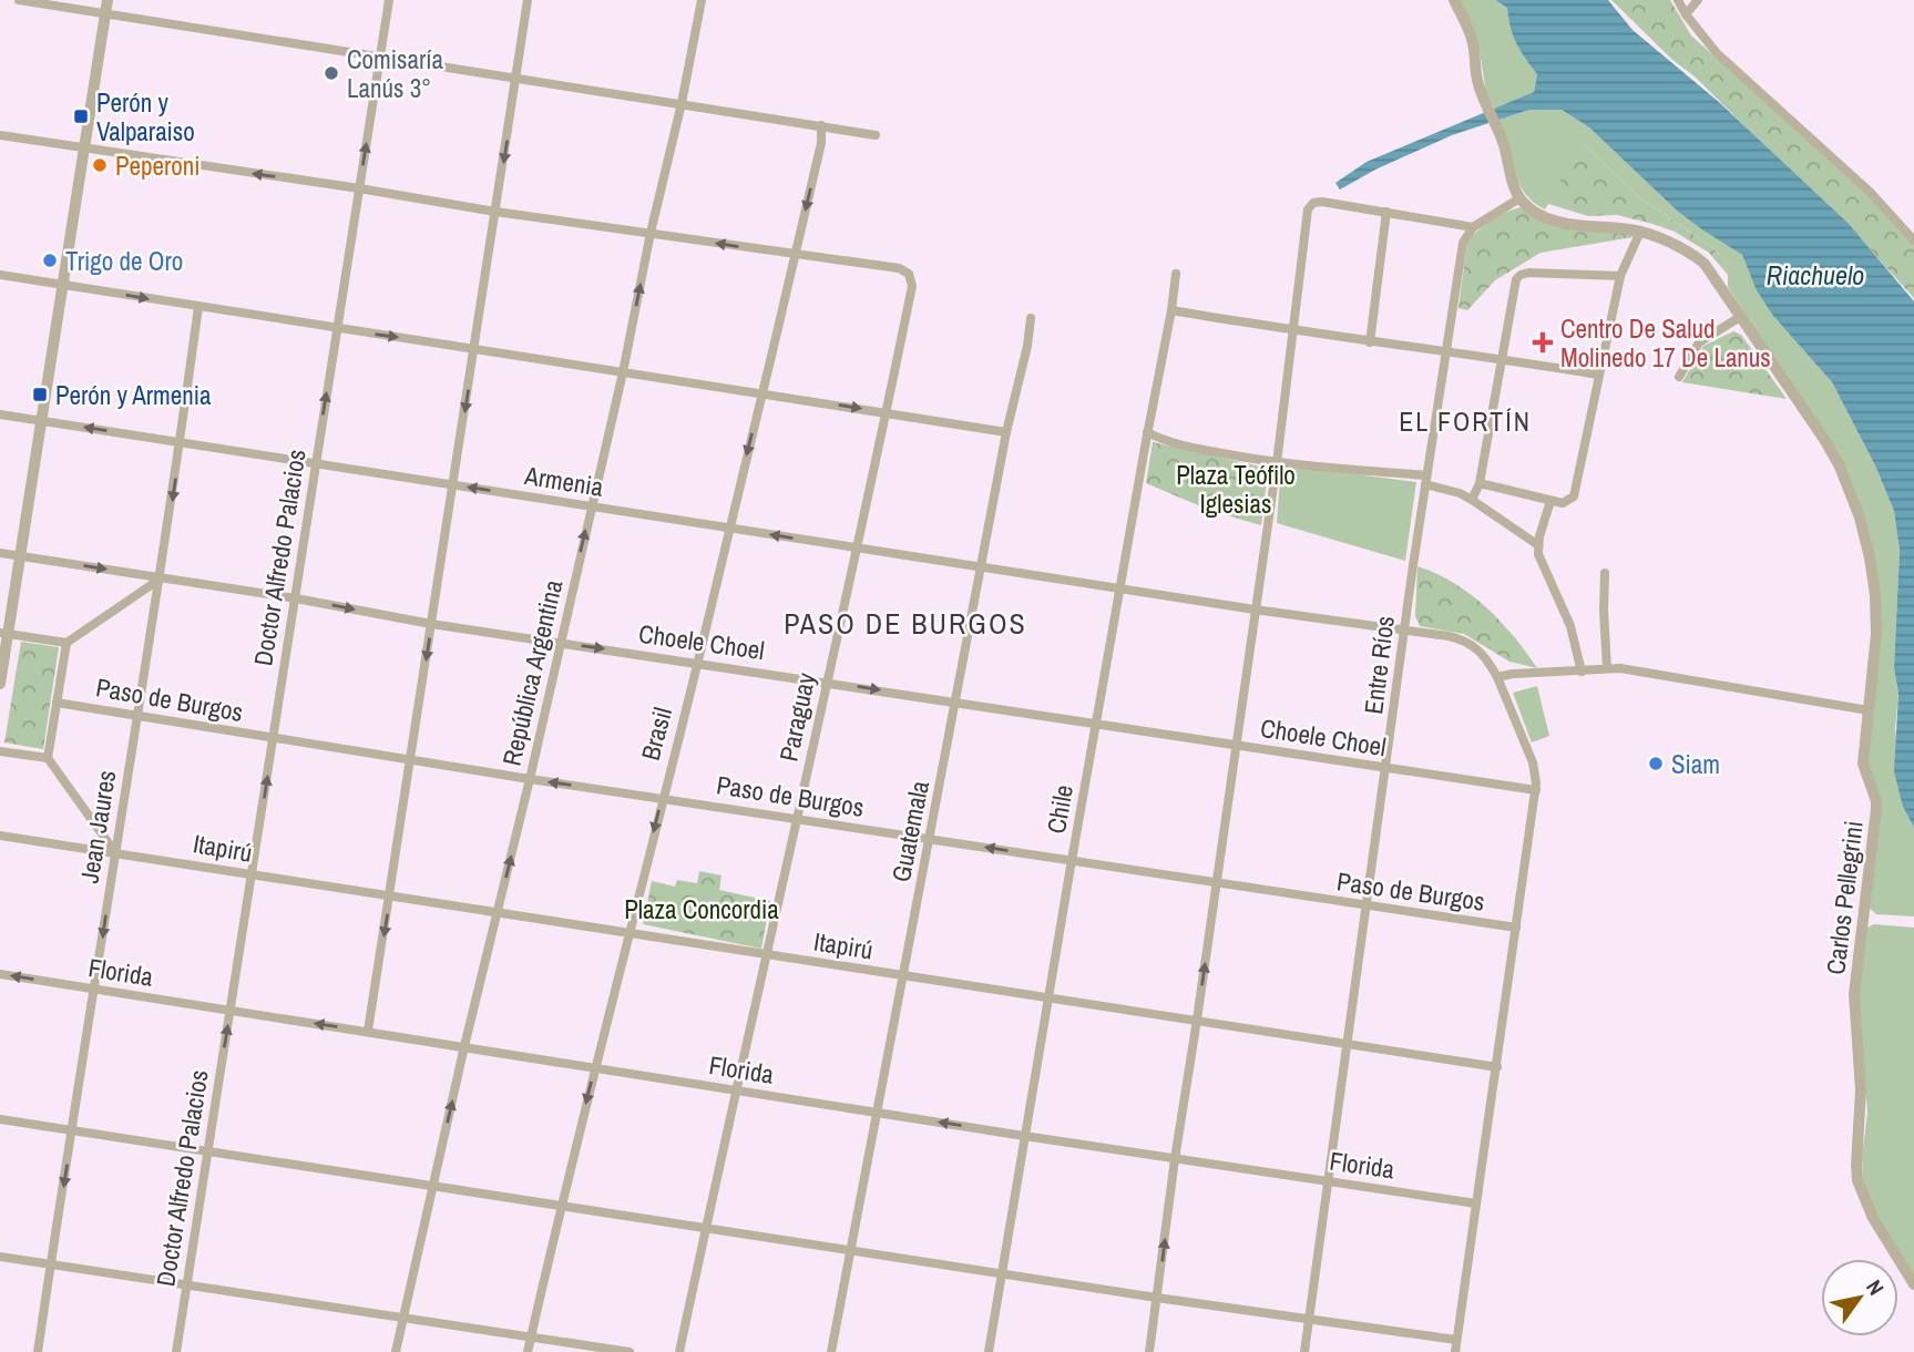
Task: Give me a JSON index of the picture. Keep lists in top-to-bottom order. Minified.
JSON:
{"streets":{"street":["Armenia","Doctor Alfredo Palacios","Choele Choel","Entre Ríos","República Argentina","Paso de Burgos","Paraguay","Brasil","Chile","Jean Jaures","Guatemala","Itapirú","Carlos Pellegrini","Florida"]},"crossings":[["Armenia","Doctor Alfredo Palacios"],["Armenia","Choele Choel"],["Armenia","Entre Ríos"],["Armenia","República Argentina"],["Armenia","Paso de Burgos"],["Armenia","Paraguay"],["Armenia","Brasil"],["Armenia","Chile"],["Armenia","Jean Jaures"],["Armenia","Guatemala"],["Armenia","Itapirú"],["Armenia","Florida"],["Doctor Alfredo Palacios","Choele Choel"],["Doctor Alfredo Palacios","Paso de Burgos"],["Doctor Alfredo Palacios","Itapirú"],["Doctor Alfredo Palacios","Florida"],["Choele Choel","Entre Ríos"],["Choele Choel","República Argentina"],["Choele Choel","Paraguay"],["Choele Choel","Brasil"],["Choele Choel","Chile"],["Choele Choel","Jean Jaures"],["Choele Choel","Guatemala"],["Entre Ríos","Paso de Burgos"],["Entre Ríos","Itapirú"],["Entre Ríos","Florida"],["República Argentina","Paso de Burgos"],["República Argentina","Itapirú"],["República Argentina","Florida"],["Paso de Burgos","Paraguay"],["Paso de Burgos","Brasil"],["Paso de Burgos","Chile"],["Paso de Burgos","Jean Jaures"],["Paso de Burgos","Guatemala"],["Paraguay","Brasil"],["Paraguay","Itapirú"],["Paraguay","Florida"],["Brasil","Itapirú"],["Brasil","Florida"],["Chile","Itapirú"],["Chile","Florida"],["Jean Jaures","Itapirú"],["Jean Jaures","Florida"],["Guatemala","Itapirú"],["Guatemala","Florida"]],"one_way":["Doctor Alfredo Palacios","Choele Choel","República Argentina","Brasil","Jean Jaures"],"districts":["EL FORTÍN","PASO DE BURGOS"],"water":["Riachuelo"],"parks":["Plaza Teófilo Iglesias","Plaza Concordia"],"places":{"other":["Comisaría Lanús 3°","Peperoni","Trigo de Oro","Siam"],"transit":["Perón y Valparaiso","Perón y Armenia"],"health":["Centro De Salud Molinedo 17 De Lanus"]},"north":"top right"}
